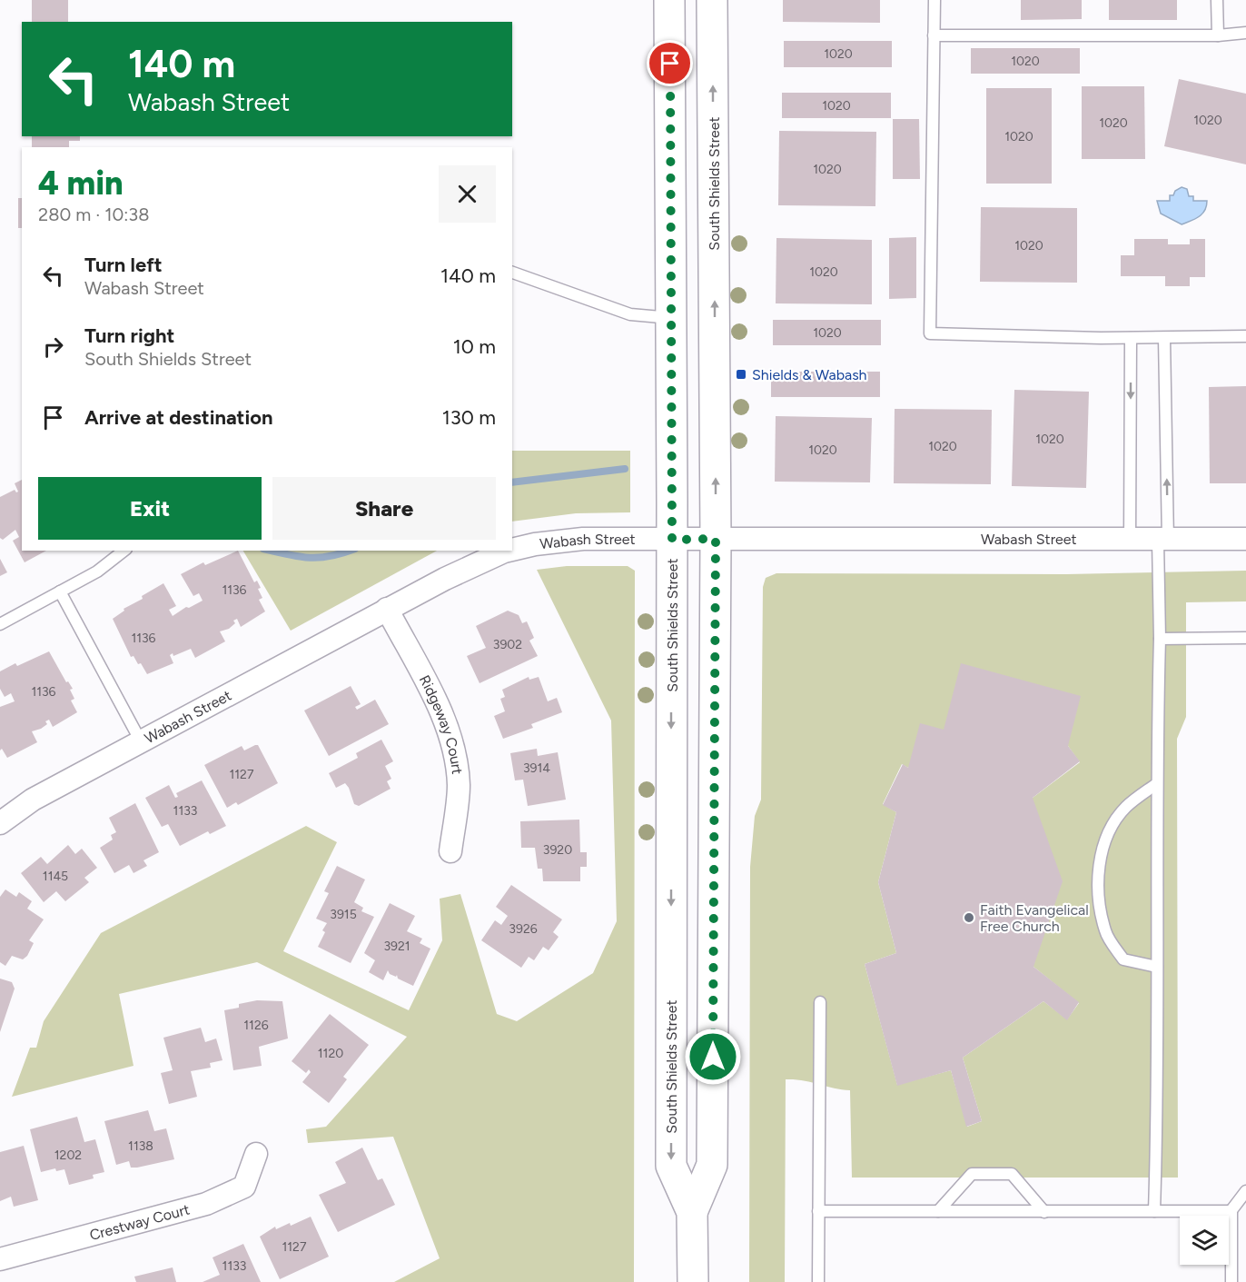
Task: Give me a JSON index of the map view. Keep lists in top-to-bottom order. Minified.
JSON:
{"streets":{"main road":["South Shields Street"],"street":["Wabash Street","Ridgeway Court","Crestway Court"]},"crossings":[["South Shields Street","Wabash Street"],["Wabash Street","Ridgeway Court"]],"places":{"transit":["Shields & Wabash"],"other":["Faith Evangelical Free Church"]},"house_numbers":["1020","1020","1020","1020","1020","1020","1020","1020","1020","1020","1020","1020","1020","1136","1136","3902","1136","3914","1127","1133","3920","1145","3915","3926","3921","1126","1120","1138","1202","1127","1133"],"page":{"turn":["140 m","Wabash Street"],"heading":["4 min","280 m · 10:38"],"list":[{"name":"Turn left","note":"Wabash Street","value":"140 m"},{"name":"Turn right","note":"South Shields Street","value":"10 m"},{"name":"Arrive at destination","value":"130 m"}],"buttons":["Exit","Share"]}}
